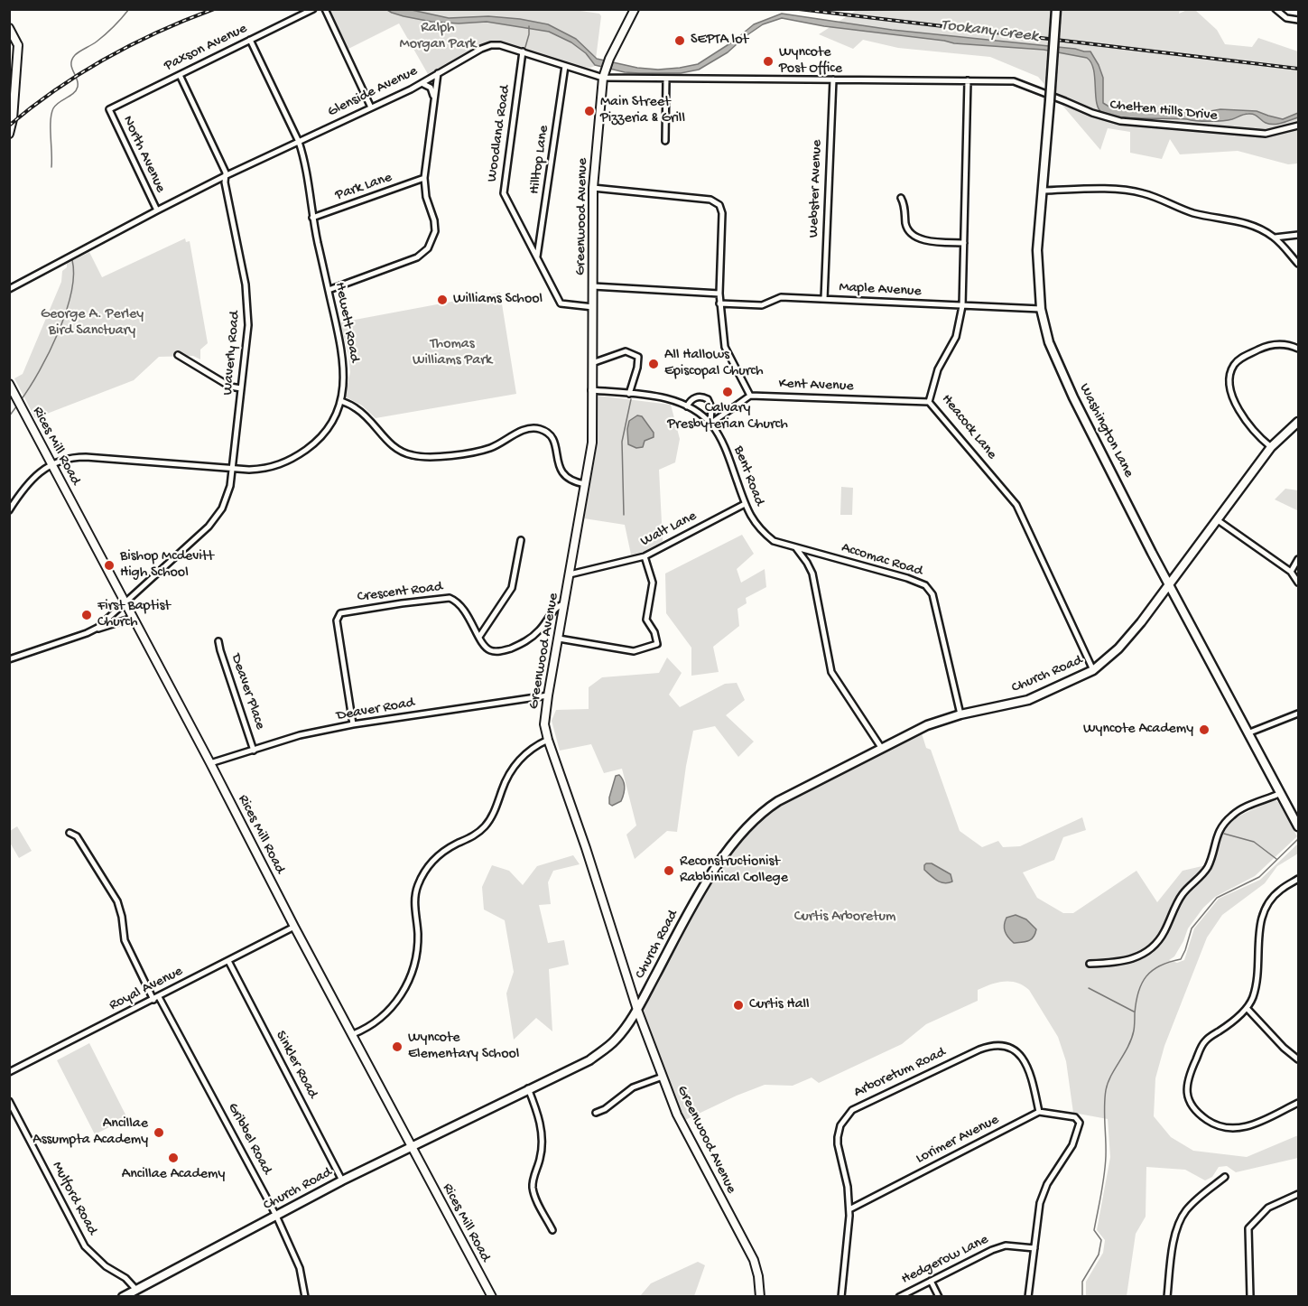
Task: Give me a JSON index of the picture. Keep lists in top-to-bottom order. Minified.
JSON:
{"streets":{"main road":["Greenwood Avenue","Washington Lane","Rices Mill Road","Church Road"],"street":["Paxson Avenue","Glenside Avenue","Chelten Hills Drive","Woodland Road","North Avenue","Hilltop Lane","Park Lane","Webster Avenue","Maple Avenue","Hewett Road","Waverly Road","Kent Avenue","Heacock Lane","Bent Road","Walt Lane","Accomac Road","Crescent Road","Deaver Place","Deaver Road","Royal Avenue","Sinkler Road","Arboretum Road","Gribbel Road","Lorimer Avenue","Mulford Road","Hedgerow Lane"]},"crossings":[["Paxson Avenue","North Avenue"],["Paxson Avenue","Hewett Road"],["Paxson Avenue","Waverly Road"],["Glenside Avenue","Chelten Hills Drive"],["Glenside Avenue","Woodland Road"],["Glenside Avenue","North Avenue"],["Glenside Avenue","Hilltop Lane"],["Glenside Avenue","Webster Avenue"],["Glenside Avenue","Greenwood Avenue"],["Glenside Avenue","Hewett Road"],["Glenside Avenue","Waverly Road"],["Glenside Avenue","Heacock Lane"],["Chelten Hills Drive","Heacock Lane"],["Woodland Road","Hilltop Lane"],["Woodland Road","Greenwood Avenue"],["Park Lane","Hewett Road"],["Webster Avenue","Maple Avenue"],["Greenwood Avenue","Bent Road"],["Greenwood Avenue","Walt Lane"],["Greenwood Avenue","Crescent Road"],["Greenwood Avenue","Church Road"],["Greenwood Avenue","Deaver Road"],["Maple Avenue","Heacock Lane"],["Maple Avenue","Washington Lane"],["Hewett Road","Waverly Road"],["Hewett Road","Rices Mill Road"],["Waverly Road","Rices Mill Road"],["Kent Avenue","Heacock Lane"],["Heacock Lane","Church Road"],["Washington Lane","Church Road"],["Rices Mill Road","Church Road"],["Rices Mill Road","Deaver Road"],["Rices Mill Road","Royal Avenue"],["Bent Road","Walt Lane"],["Bent Road","Accomac Road"],["Accomac Road","Church Road"],["Crescent Road","Deaver Road"],["Church Road","Sinkler Road"],["Church Road","Gribbel Road"],["Church Road","Mulford Road"],["Deaver Place","Deaver Road"],["Royal Avenue","Sinkler Road"],["Royal Avenue","Gribbel Road"],["Arboretum Road","Lorimer Avenue"]],"water":["Tookany Creek"],"parks":["Ralph Morgan Park","George A. Perley Bird Sanctuary","Thomas Williams Park","Curtis Arboretum"],"places":["SEPTA lot","Wyncote Post Office","Main Street Pizzeria & Grill","Williams School","All Hallows Episcopal Church","Calvary Presbyterian Church","Bishop Mcdevitt High School","First Baptist Church","Wyncote Academy","Reconstructionist Rabbinical College","Curtis Hall","Wyncote Elementary School","Ancillae Assumpta Academy","Ancillae Academy"]}
